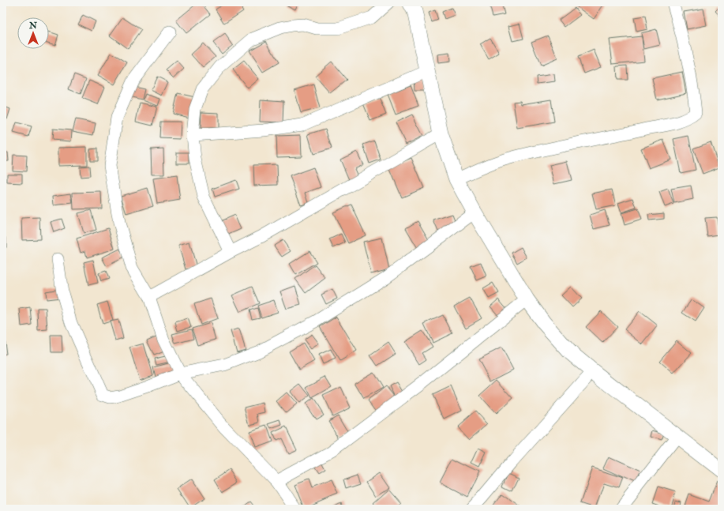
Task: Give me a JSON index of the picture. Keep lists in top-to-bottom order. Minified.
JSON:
{"north":"top"}
